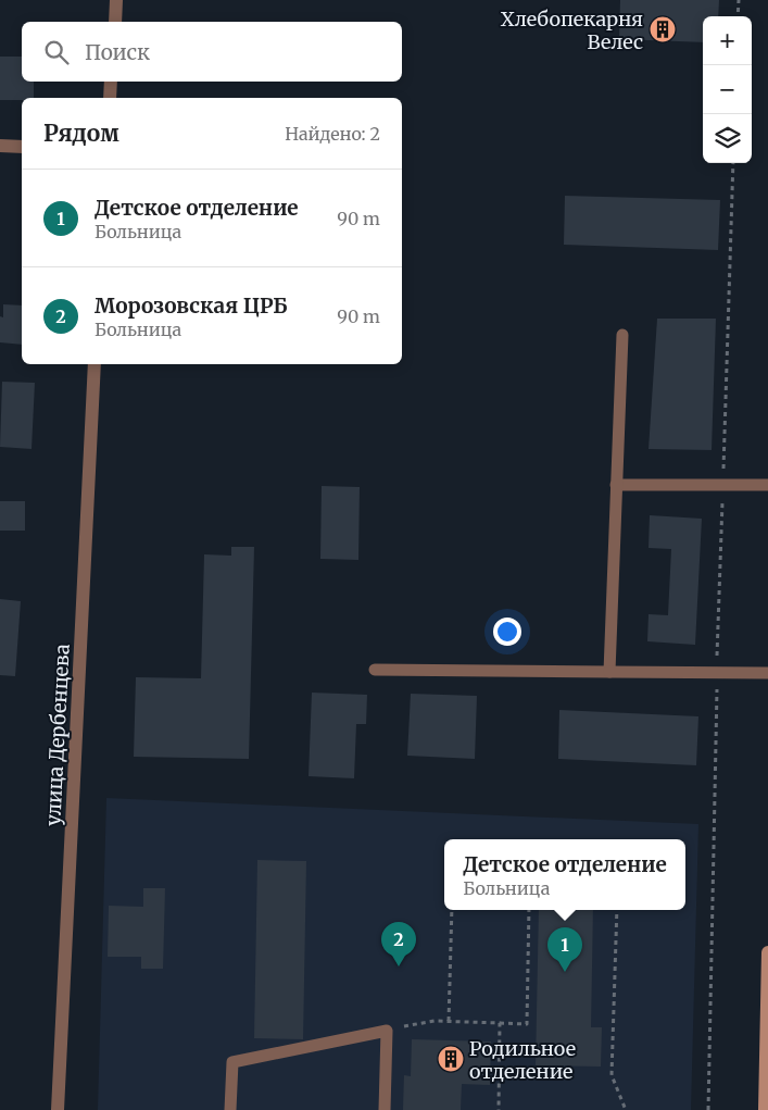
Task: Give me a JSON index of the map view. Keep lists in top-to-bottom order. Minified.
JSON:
{"streets":{"street":["улица Дербенцева"]},"places":{"building":["Хлебопекарня Велес","Родильное отделение"]},"page":{"map_buttons":["+","−"],"search":"Поиск","heading":["Рядом","Найдено: 2"],"list":[{"mark":"1","name":"Детское отделение","note":"Больница","value":"90 m"},{"mark":"2","name":"Морозовская ЦРБ","note":"Больница","value":"90 m"}],"popup":["Детское отделение","Больница"],"pins":["2","1"]}}
